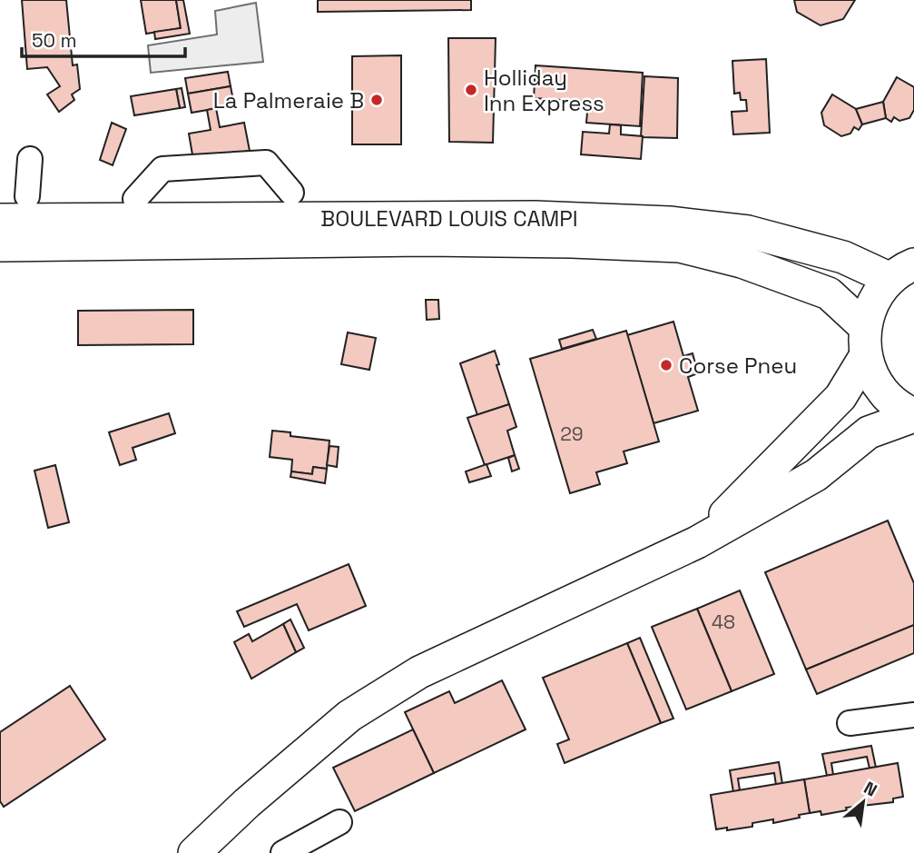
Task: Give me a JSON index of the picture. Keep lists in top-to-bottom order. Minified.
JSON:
{"streets":{"main road":["BOULEVARD LOUIS CAMPI"]},"places":["Holliday Inn Express","La Palmeraie B","Corse Pneu"],"house_numbers":["29","48"],"scale_bar":"50 m","north":"top right"}
